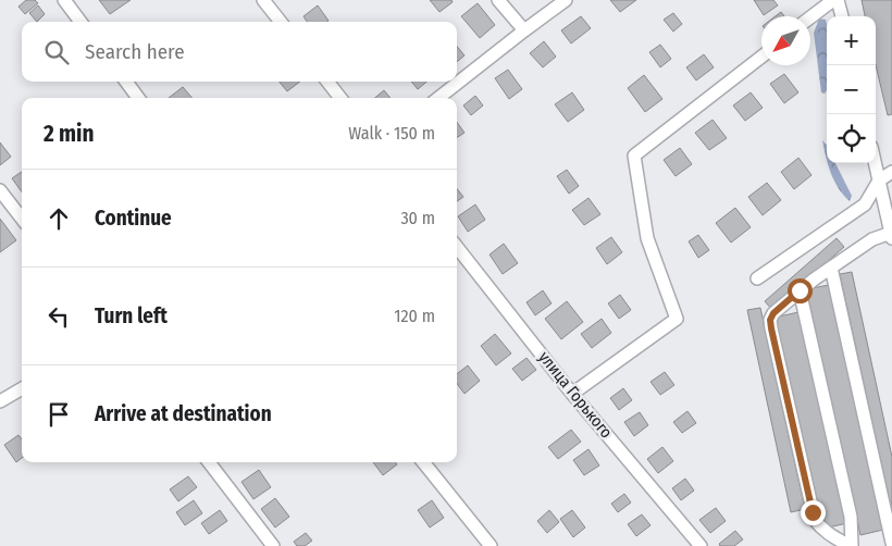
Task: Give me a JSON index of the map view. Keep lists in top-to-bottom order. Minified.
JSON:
{"streets":{"street":["улица Горького"]},"north":"bottom left","page":{"map_buttons":["+","−"],"search":"Search here","heading":["2 min","Walk · 150 m"],"list":[["Continue","30 m"],["Turn left","120 m"],"Arrive at destination"]}}
